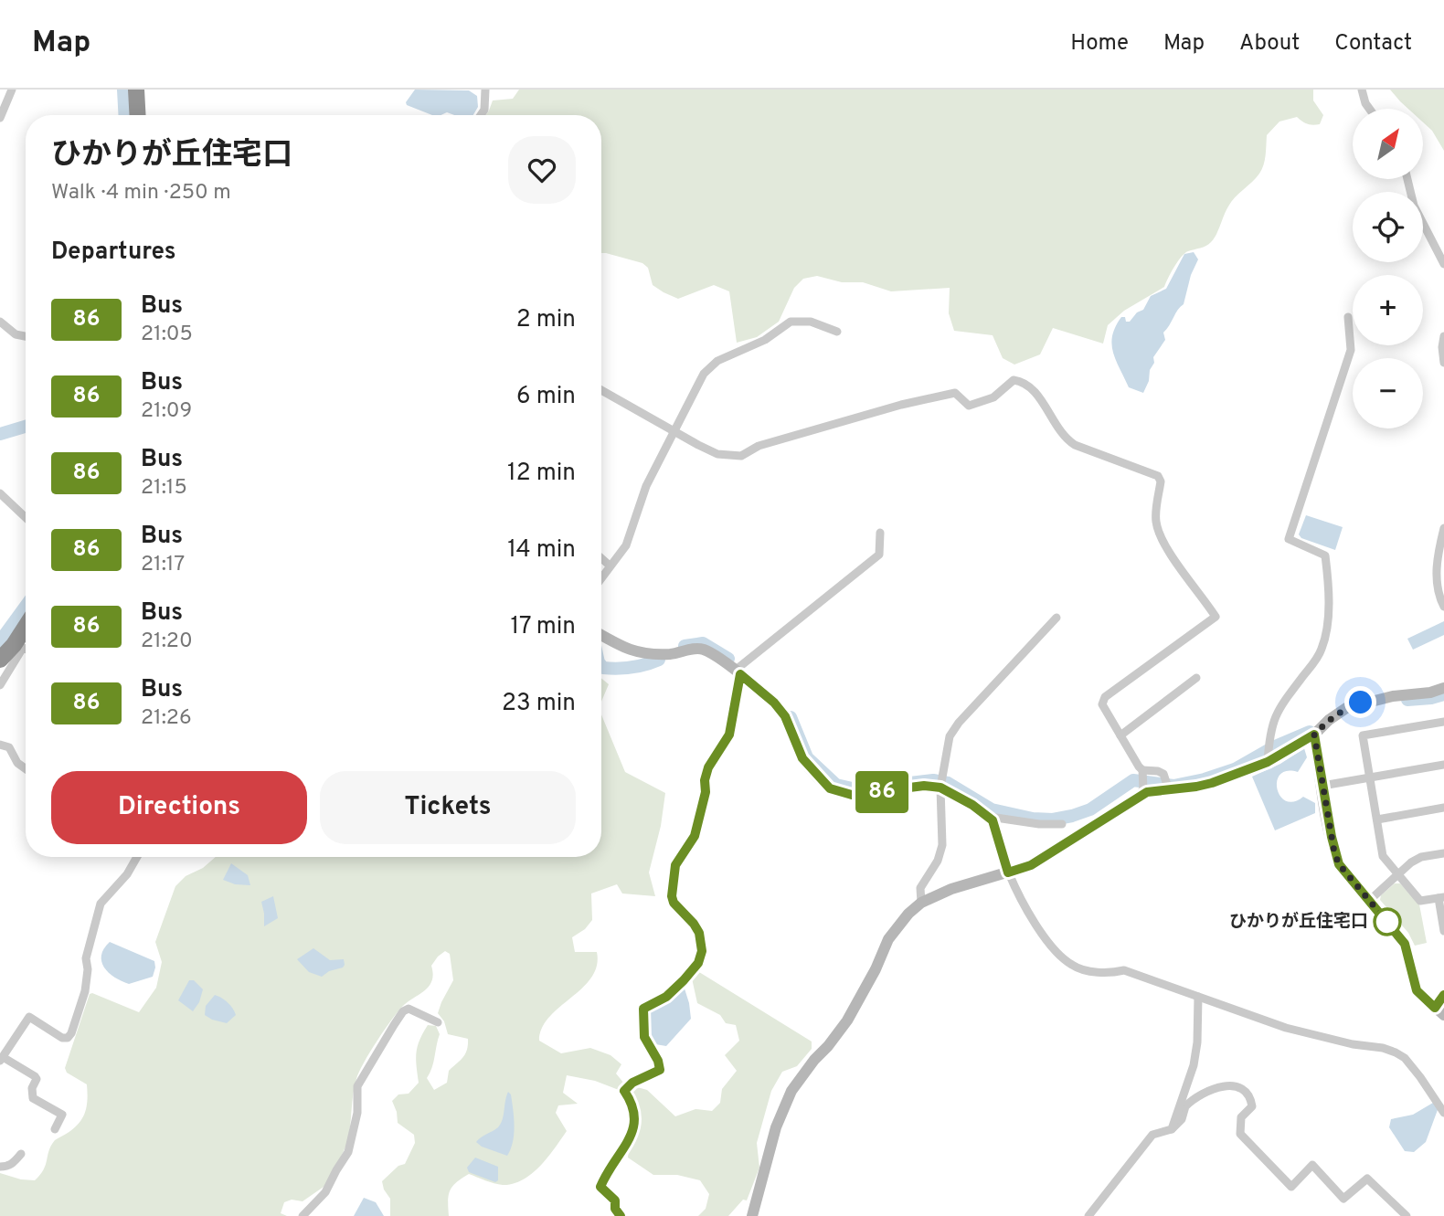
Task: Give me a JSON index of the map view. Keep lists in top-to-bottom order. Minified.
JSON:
{"places":["ひかりが丘住宅口"],"lines":["bus line 86"],"north":"top right","page":{"header":"Map","nav":["Home","Map","About","Contact"],"on_map":"86","map_buttons":["+","−"],"heading":[["ひかりが丘住宅口","Walk · 4 min · 250 m"],"Departures"],"list":[{"mark":"86","name":"Bus","note":"21:05","value":"2 min"},{"mark":"86","name":"Bus","note":"21:09","value":"6 min"},{"mark":"86","name":"Bus","note":"21:15","value":"12 min"},{"mark":"86","name":"Bus","note":"21:17","value":"14 min"},{"mark":"86","name":"Bus","note":"21:20","value":"17 min"},{"mark":"86","name":"Bus","note":"21:26","value":"23 min"}],"buttons":["Directions","Tickets"]}}
